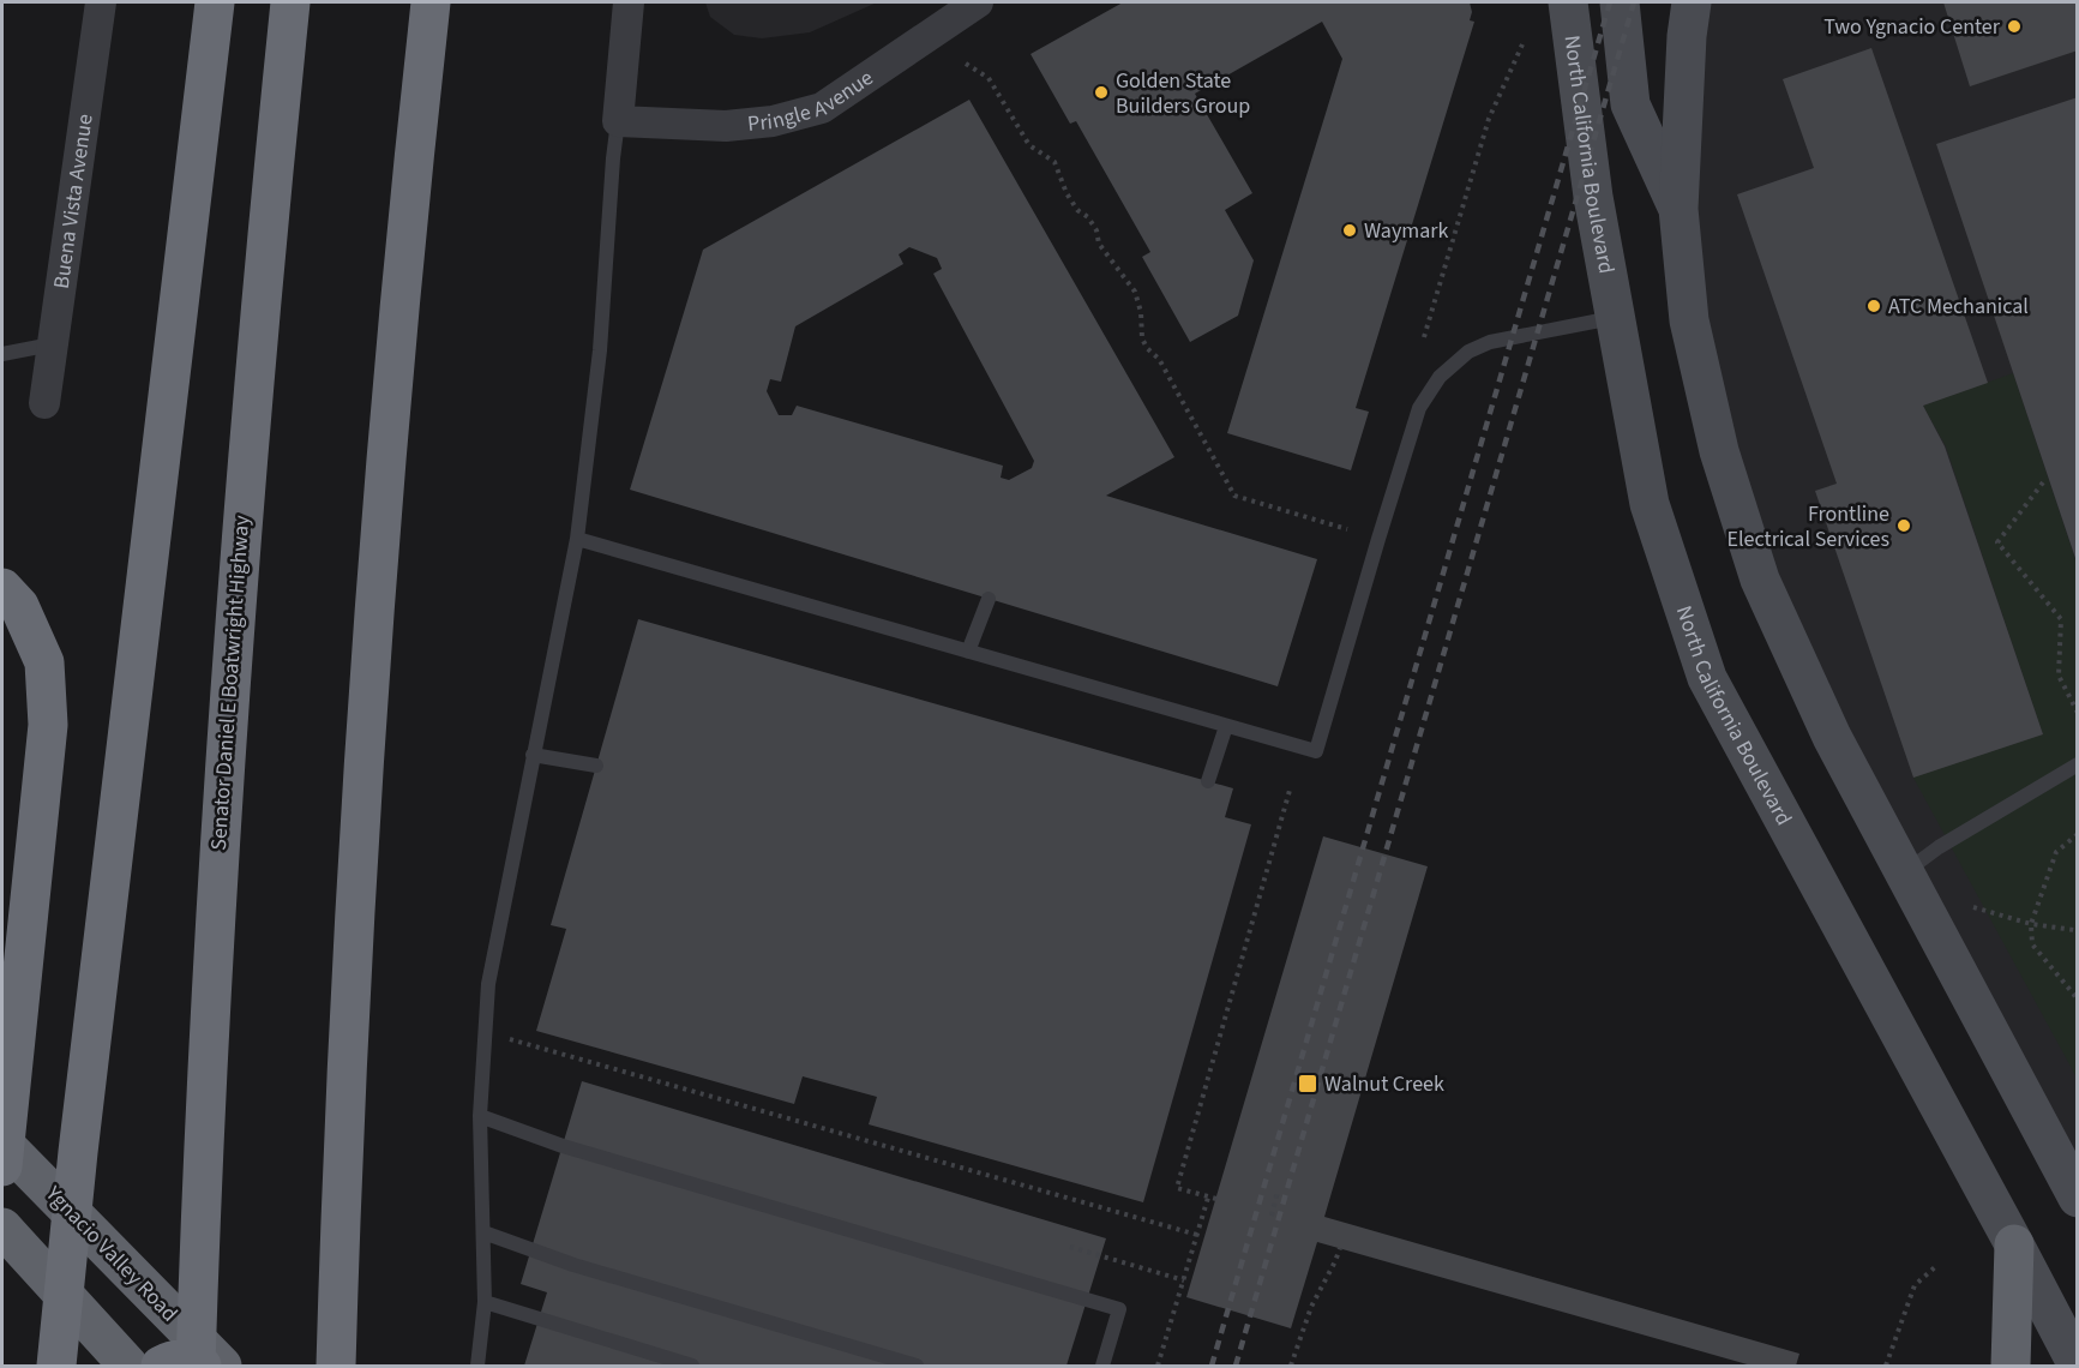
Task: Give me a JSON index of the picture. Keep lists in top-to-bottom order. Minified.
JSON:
{"streets":{"highway":["Senator Daniel E Boatwright Highway","Ygnacio Valley Road"],"main road":["North California Boulevard"],"street":["Pringle Avenue","Buena Vista Avenue"]},"places":{"other":["Two Ygnacio Center","Golden State Builders Group","Waymark","ATC Mechanical","Frontline Electrical Services"],"transit":["Walnut Creek"]}}
